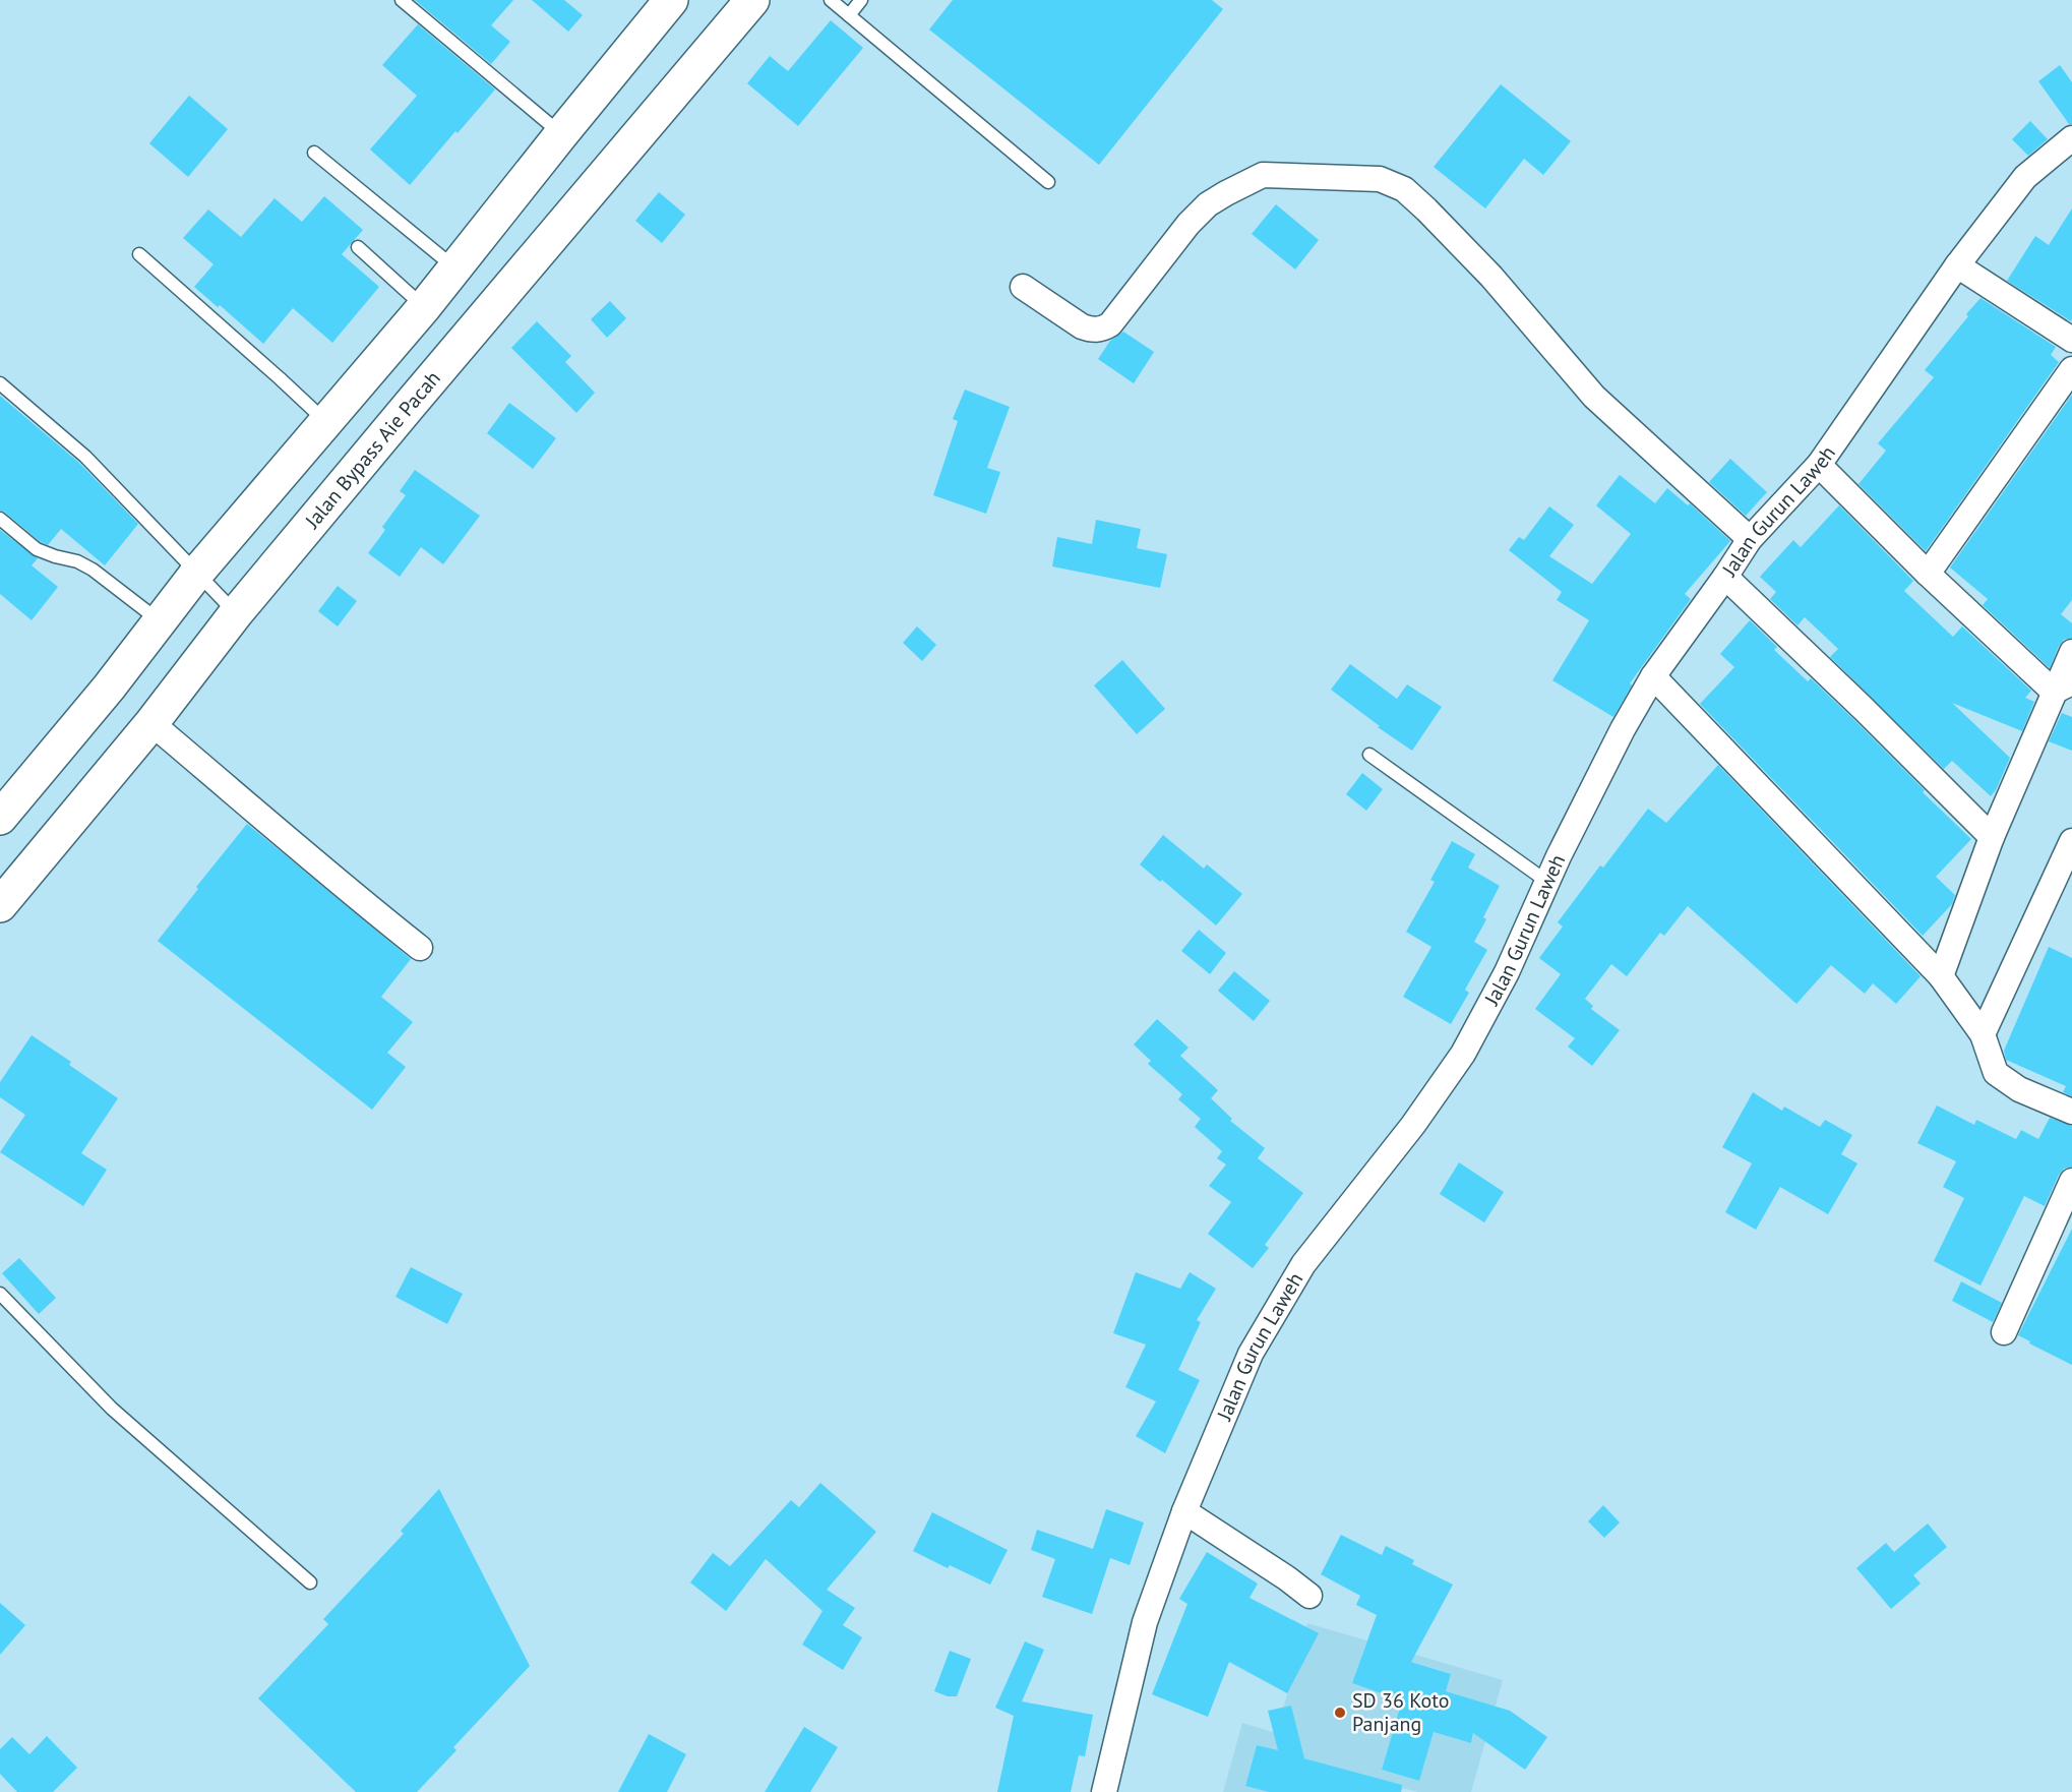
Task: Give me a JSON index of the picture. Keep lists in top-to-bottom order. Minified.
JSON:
{"streets":{"highway":["Jalan Bypass Aie Pacah"],"street":["Jalan Gurun Laweh"]},"places":["SD 36 Koto Panjang"]}
